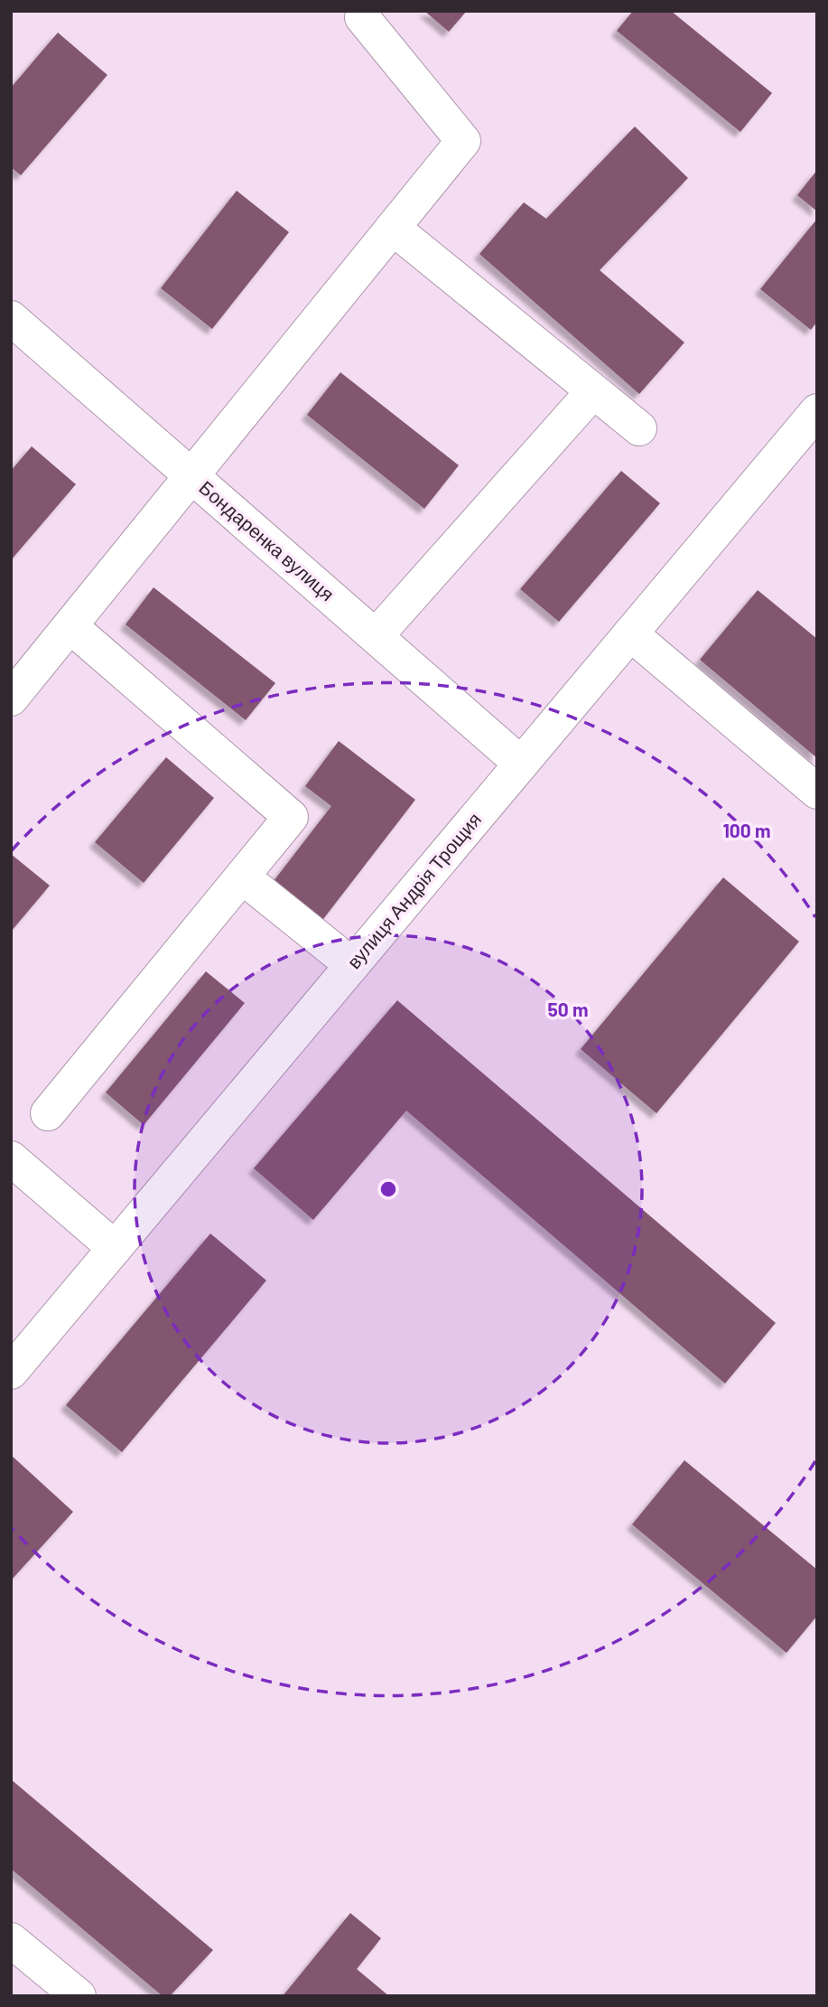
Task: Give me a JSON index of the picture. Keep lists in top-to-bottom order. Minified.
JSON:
{"streets":{"street":["Бондаренка вулиця","вулиця Андрія Трощия"]},"crossings":[["Бондаренка вулиця","вулиця Андрія Трощия"]],"rings":["100 m","50 m"]}
